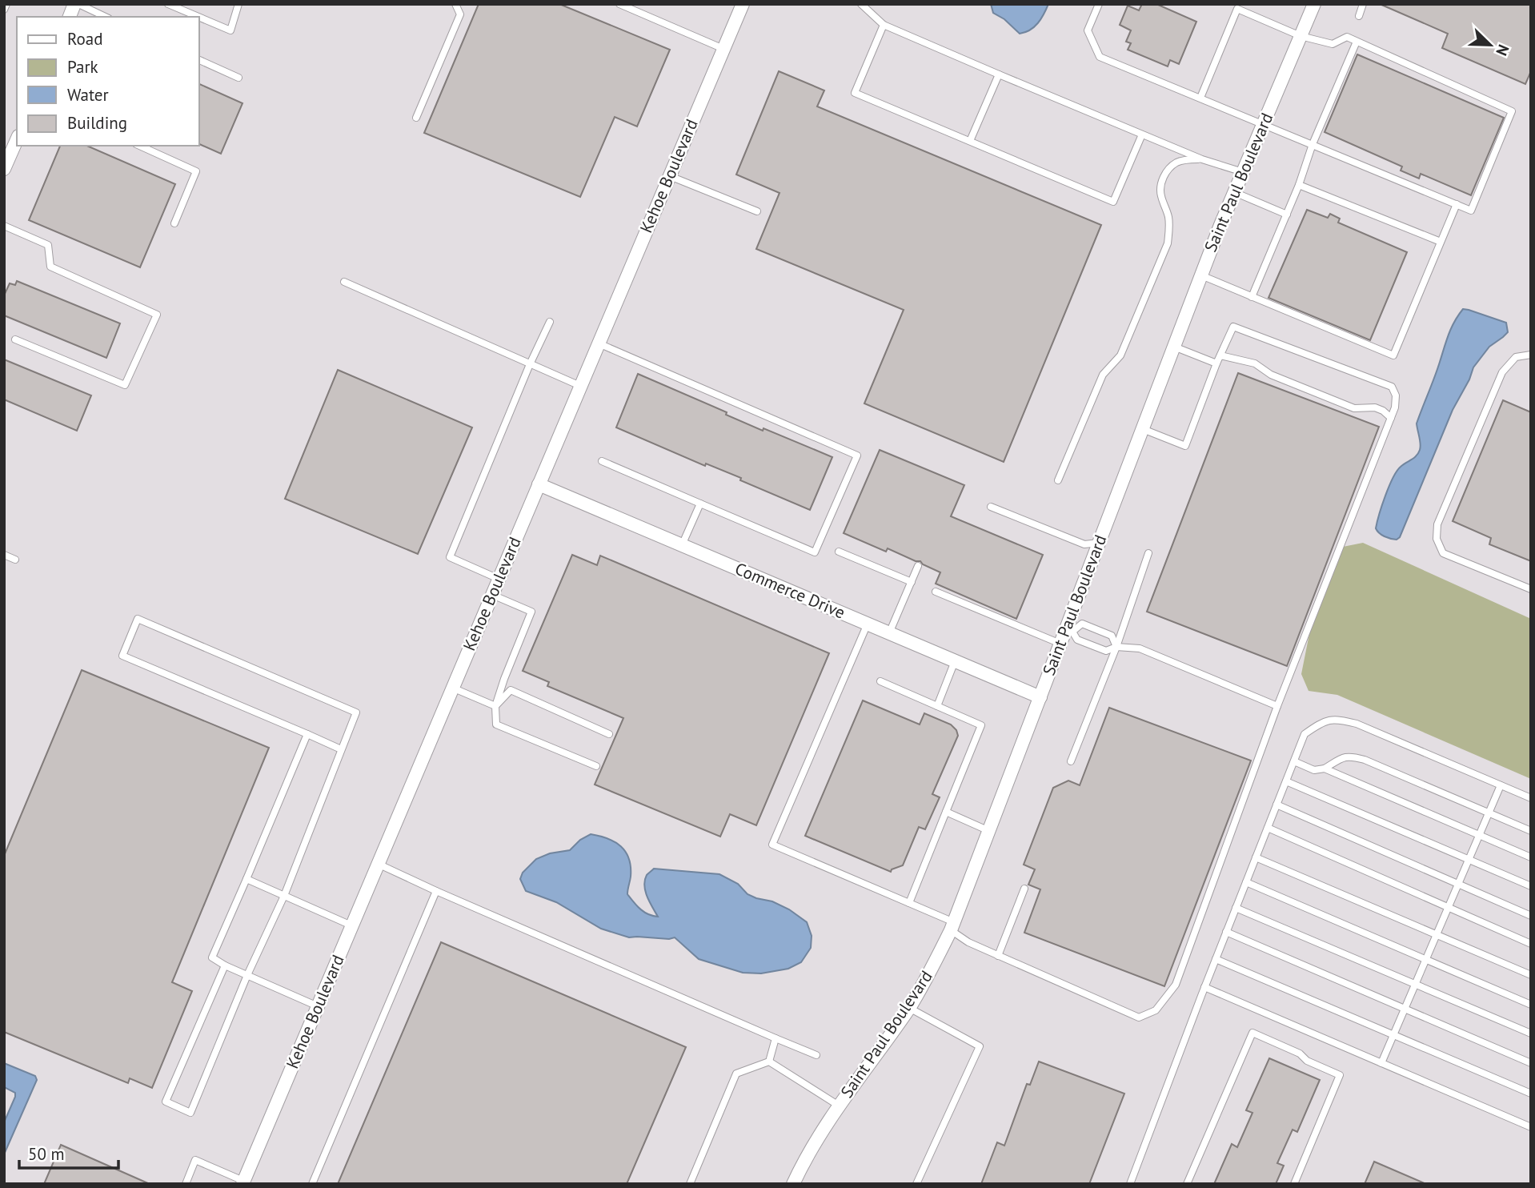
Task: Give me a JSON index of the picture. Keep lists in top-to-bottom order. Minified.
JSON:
{"streets":{"street":["Kehoe Boulevard","Saint Paul Boulevard","Commerce Drive"]},"crossings":[["Kehoe Boulevard","Commerce Drive"],["Saint Paul Boulevard","Commerce Drive"]],"legend":["Road","Park","Water","Building"],"scale_bar":"50 m","north":"bottom right"}
